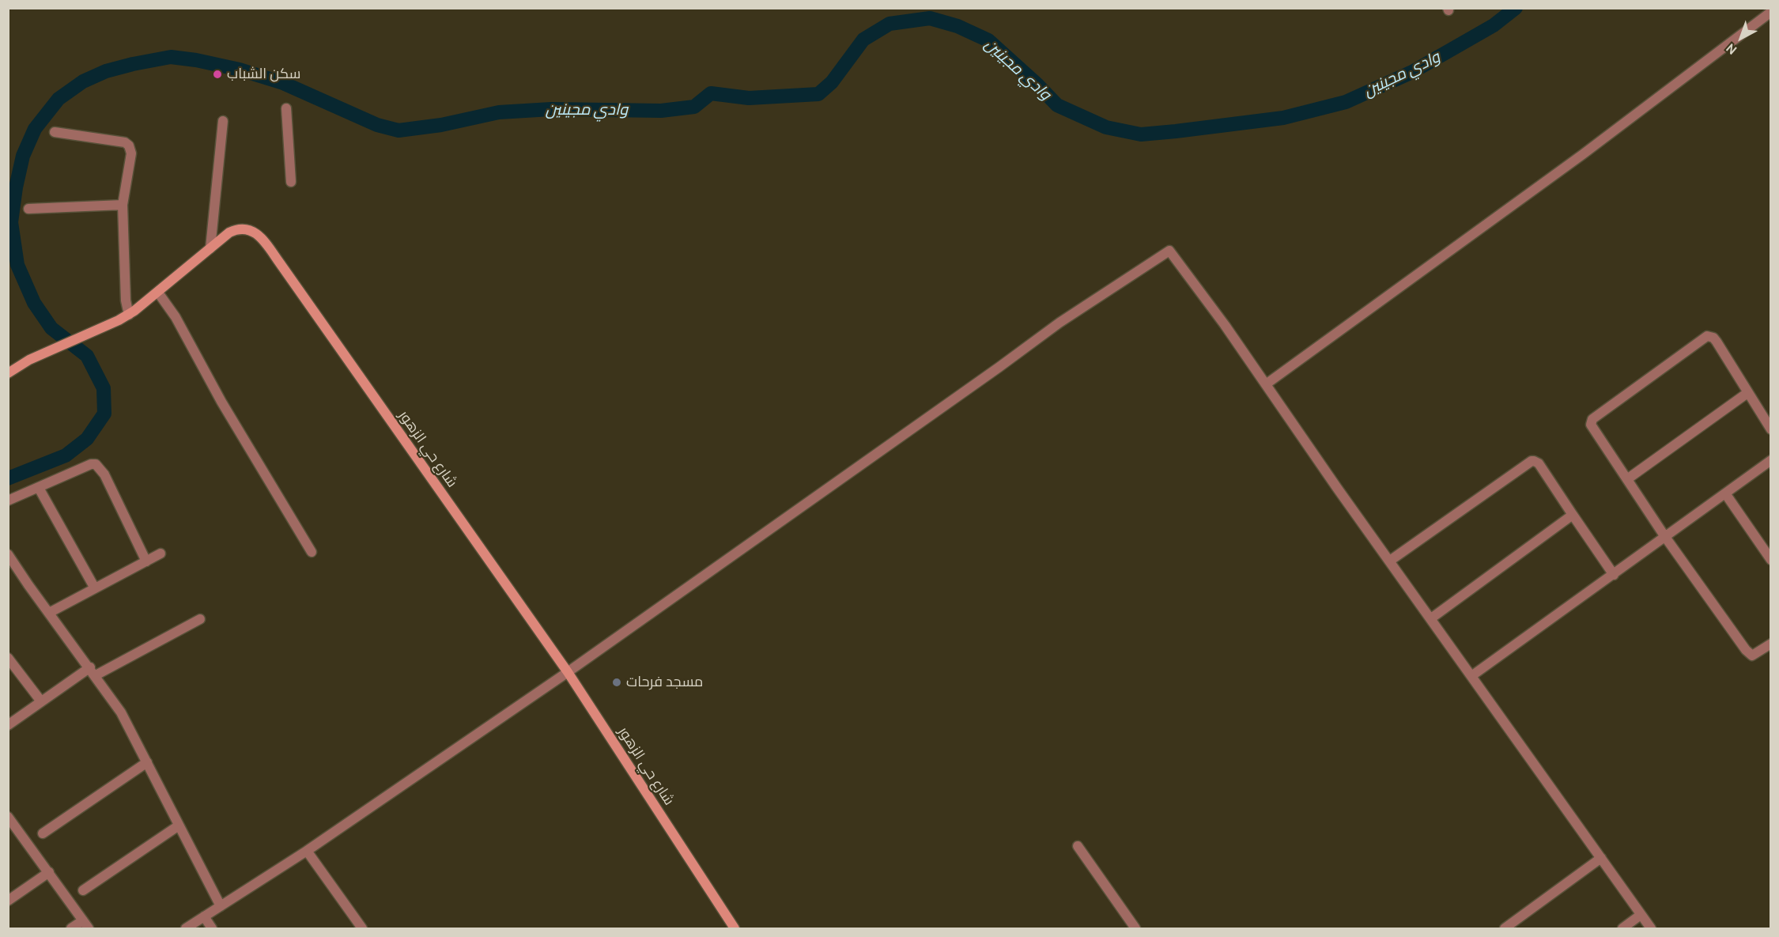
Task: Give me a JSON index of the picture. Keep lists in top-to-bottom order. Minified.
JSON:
{"streets":{"street":["شارع حي الزهور"]},"water":["وادي مجينين"],"places":["سكن الشباب","مسجد فرحات"],"north":"bottom left"}
